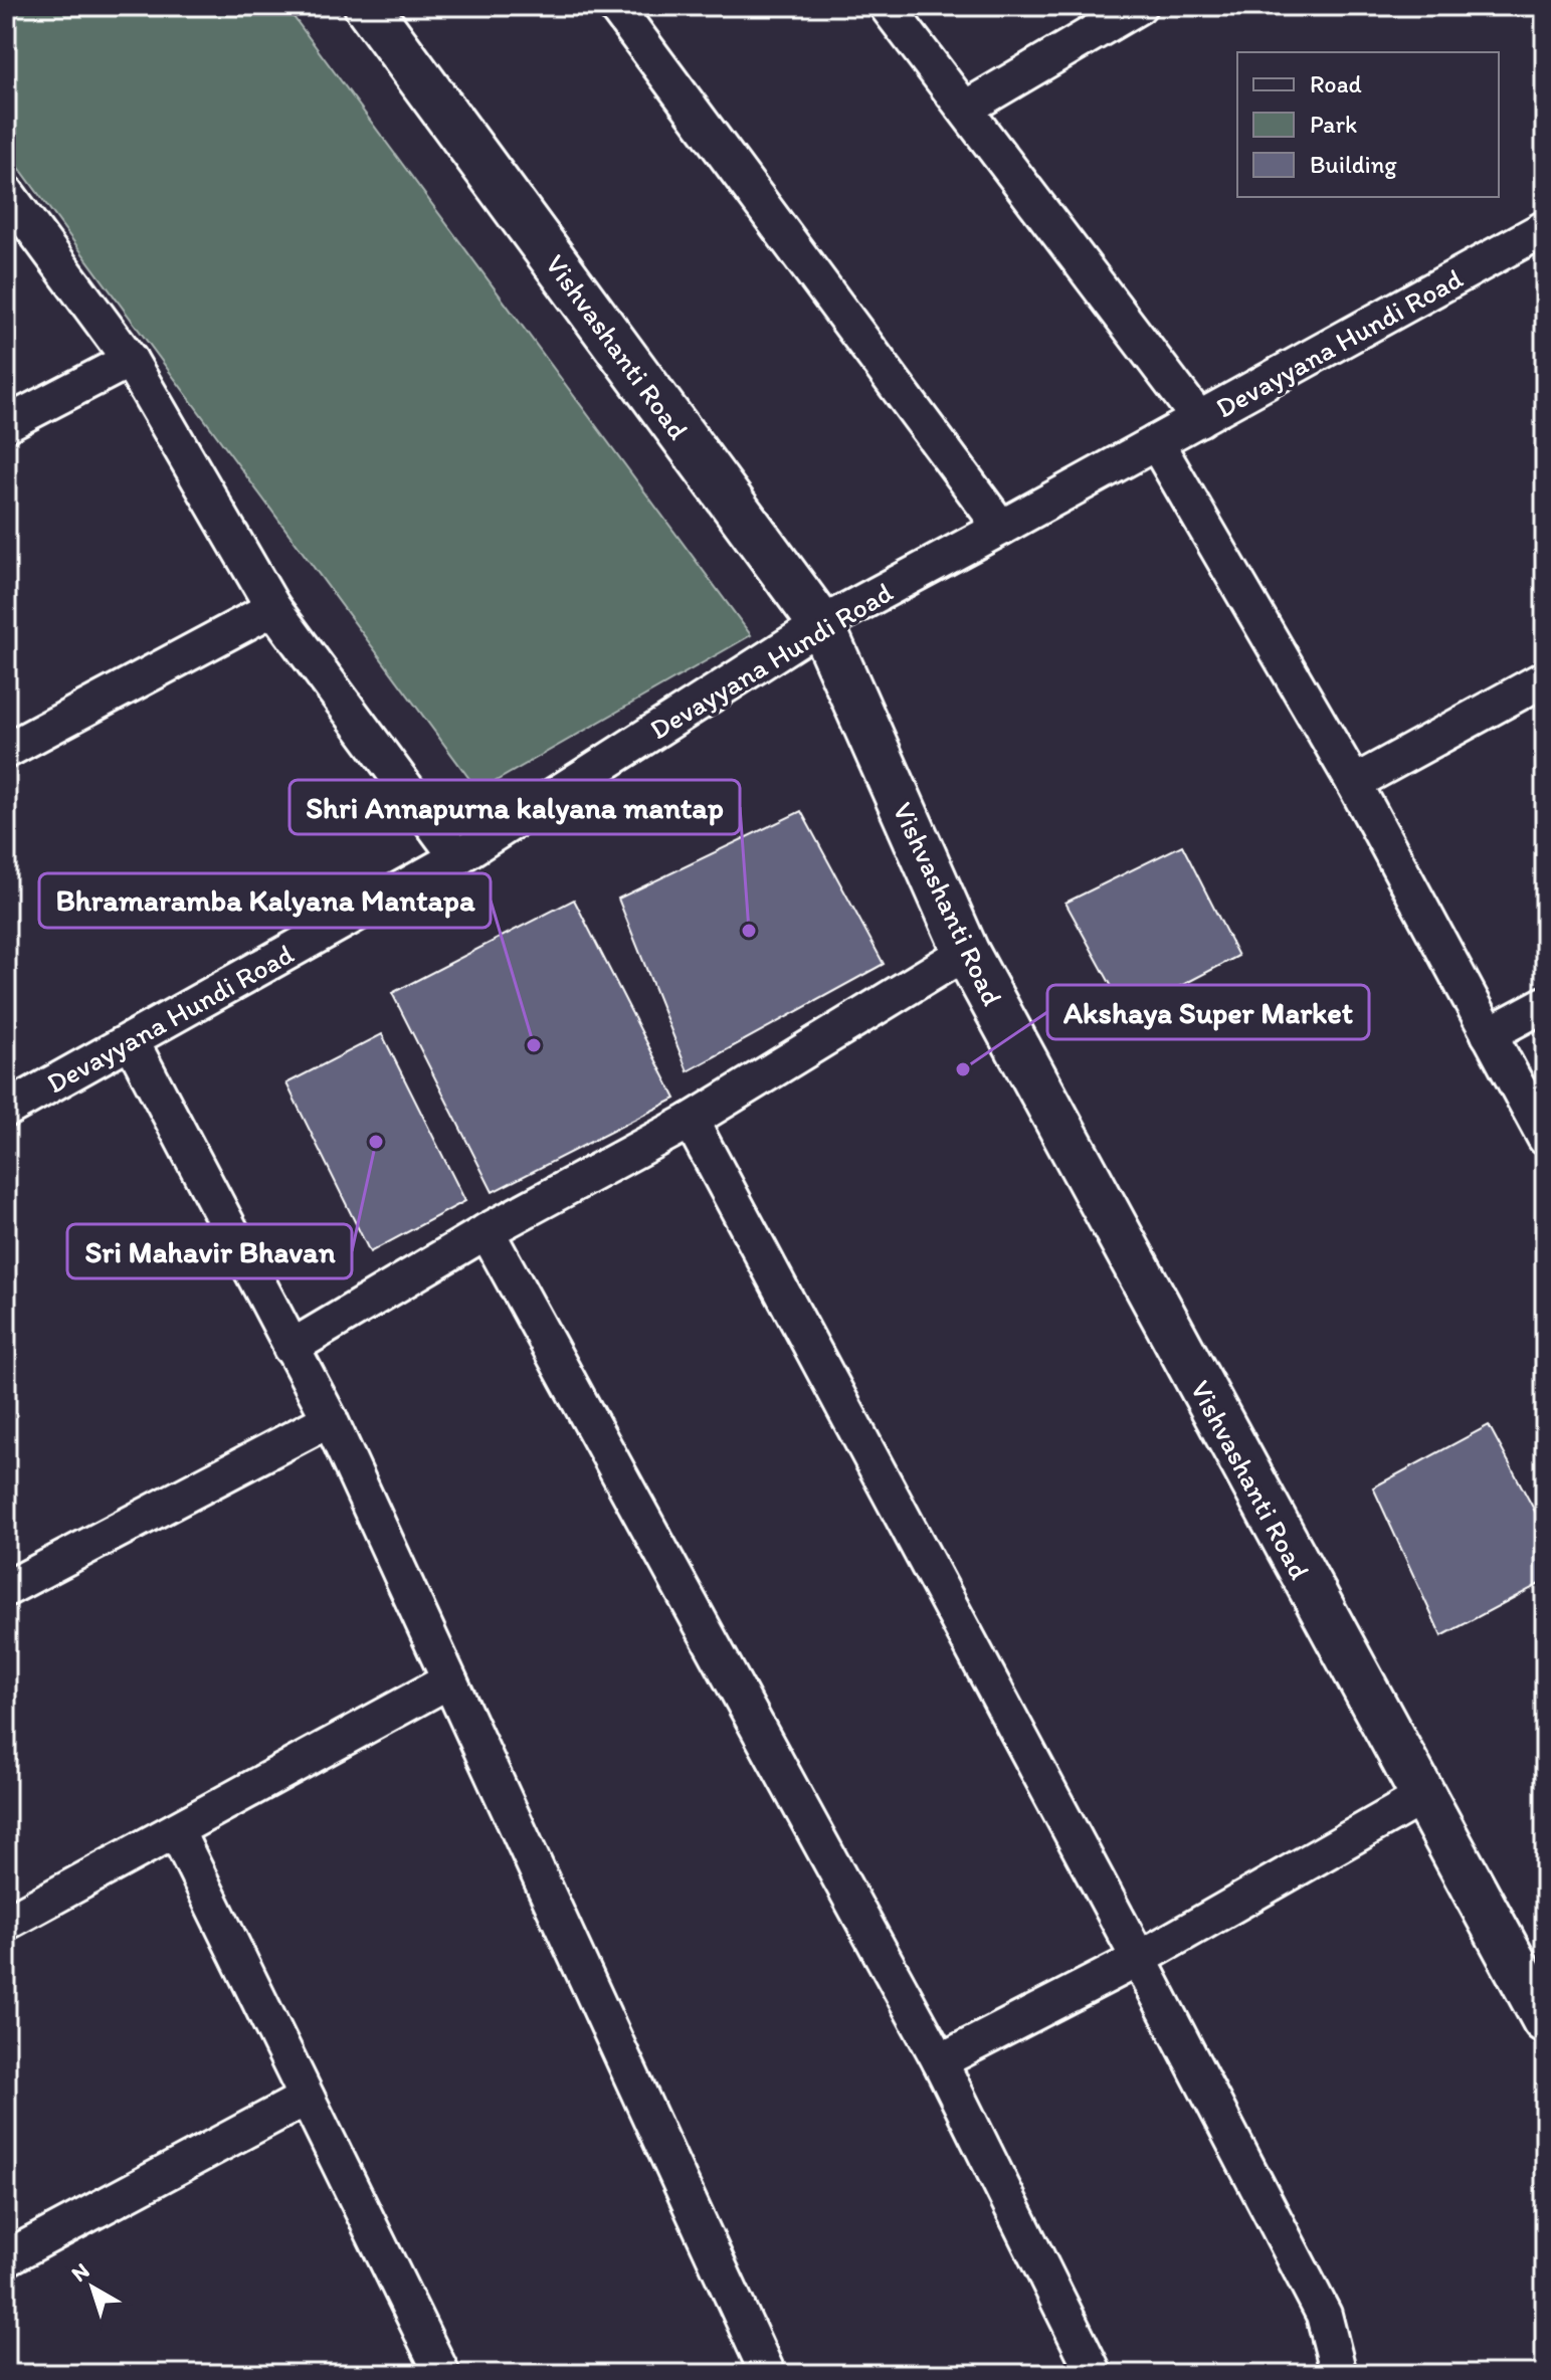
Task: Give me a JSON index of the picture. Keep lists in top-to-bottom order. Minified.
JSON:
{"streets":{"street":["Devayyana Hundi Road","Vishvashanti Road"]},"crossings":[["Devayyana Hundi Road","Vishvashanti Road"]],"places":["Shri Annapurna kalyana mantap","Bhramaramba Kalyana Mantapa","Akshaya Super Market","Sri Mahavir Bhavan"],"legend":["Road","Park","Building"],"north":"top left"}
